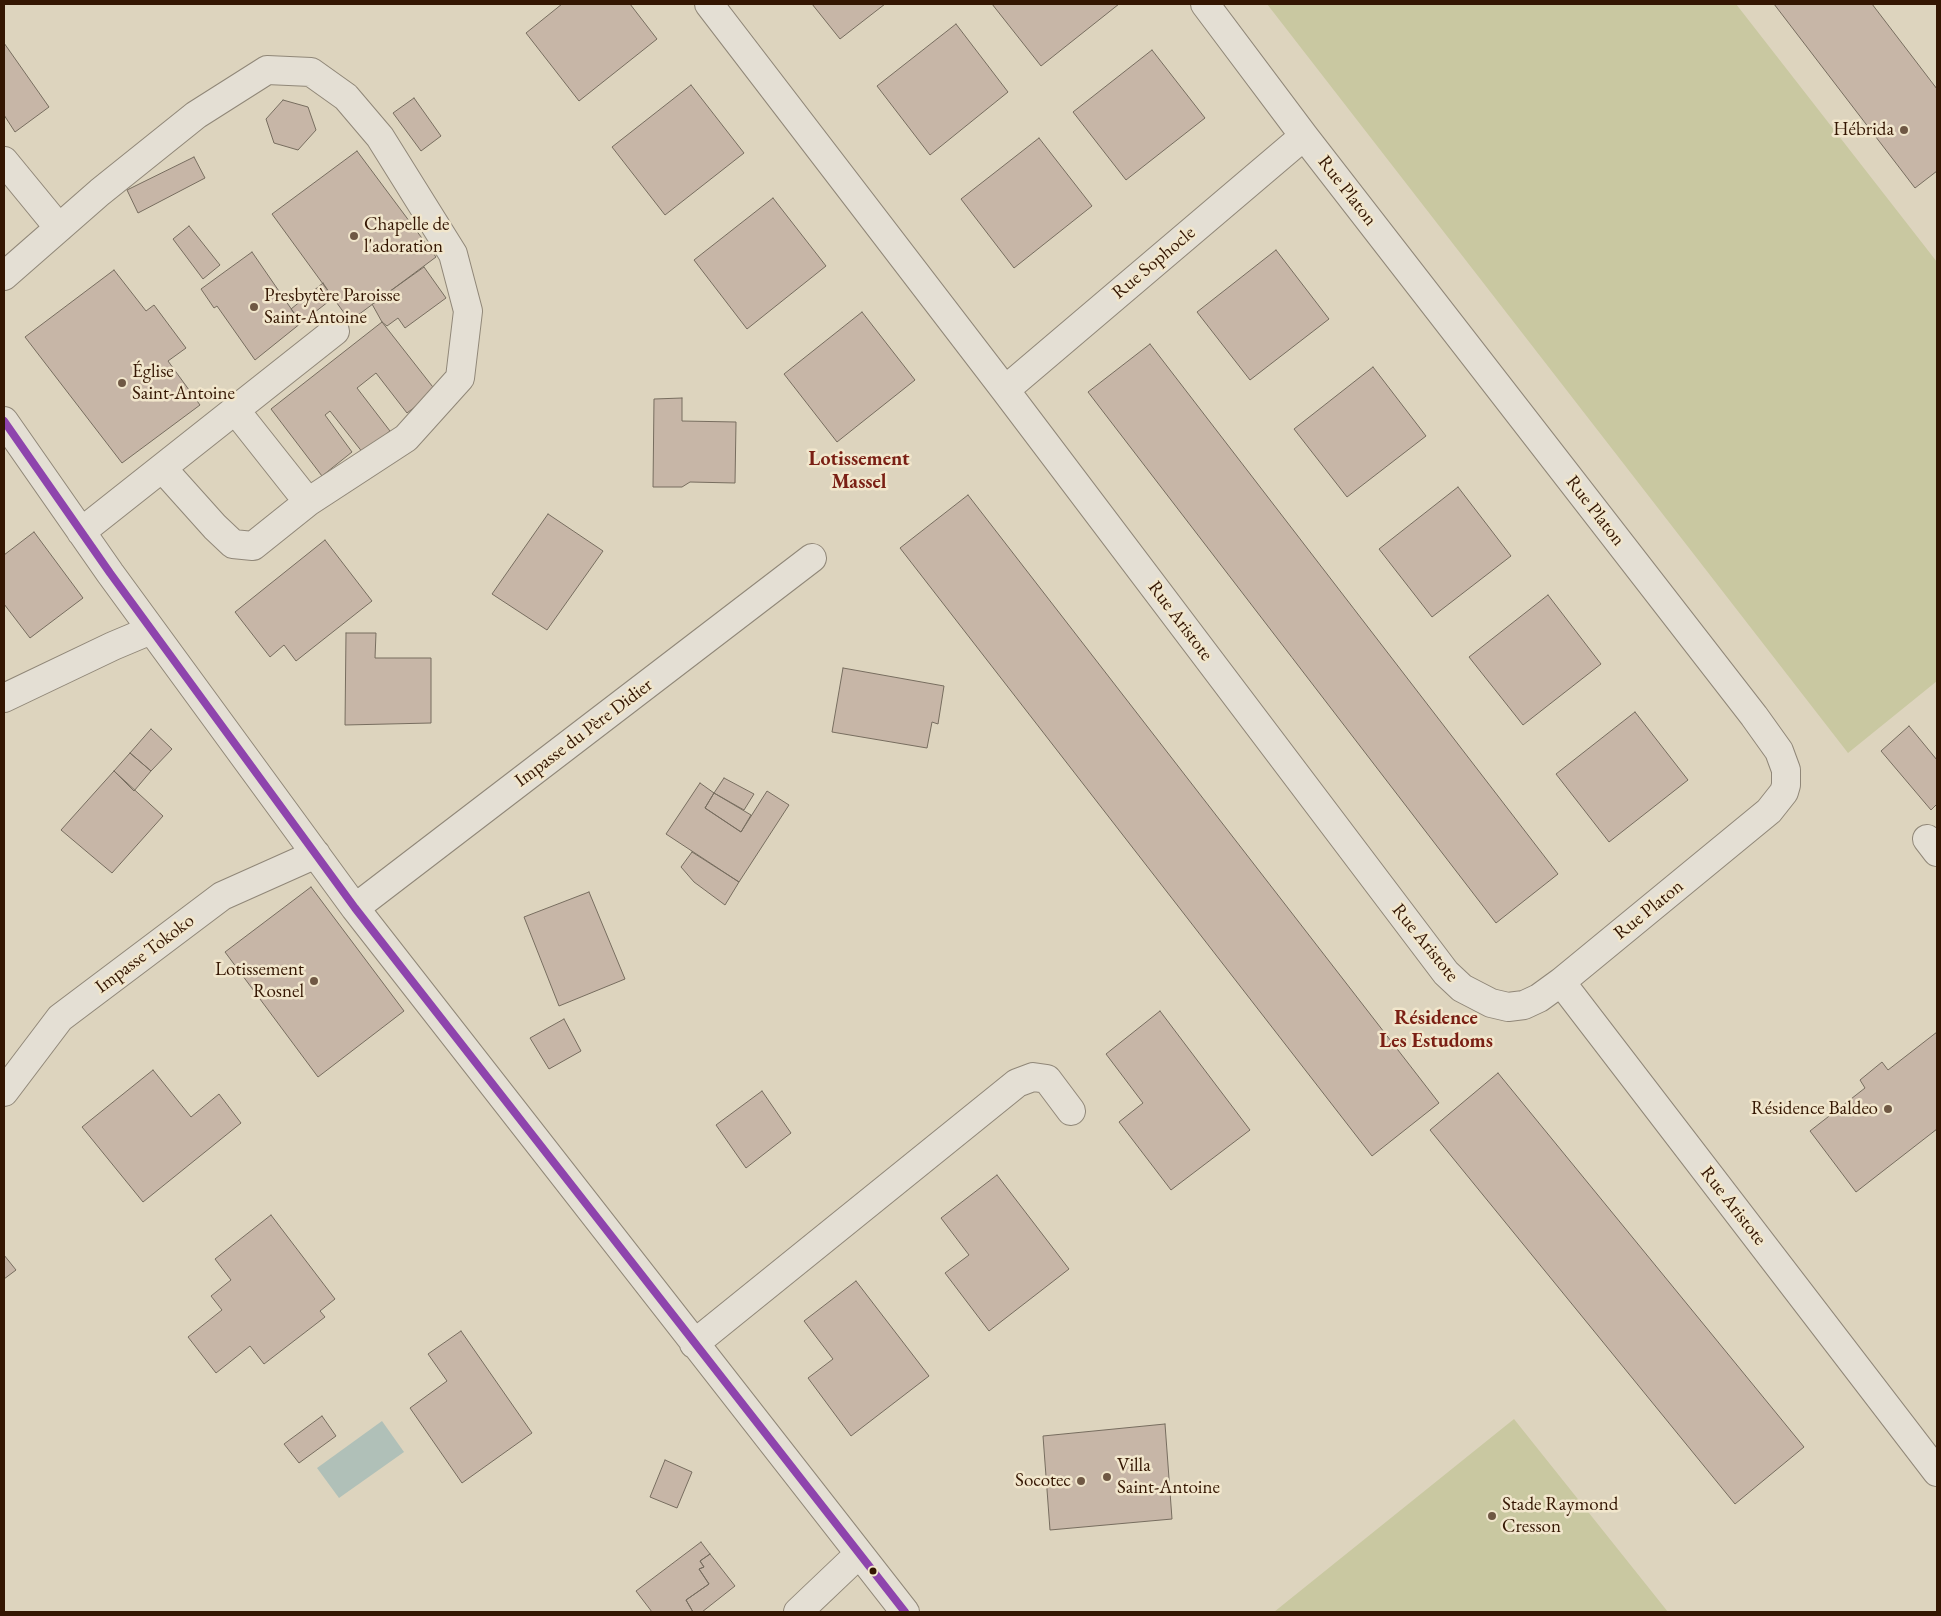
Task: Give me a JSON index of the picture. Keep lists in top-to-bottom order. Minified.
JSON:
{"streets":{"street":["Rue Platon","Rue Sophocle","Rue Aristote","Impasse du Père Didier","Impasse Tokoko"]},"crossings":[["Rue Platon","Rue Sophocle"],["Rue Platon","Rue Aristote"],["Rue Sophocle","Rue Aristote"]],"districts":["Lotissement Massel","Résidence Les Estudoms"],"places":["Hébrida","Chapelle de l'adoration","Presbytère Paroisse Saint-Antoine","Église Saint-Antoine","Lotissement Rosnel","Résidence Baldeo","Villa Saint-Antoine","Socotec","Stade Raymond Cresson"]}
